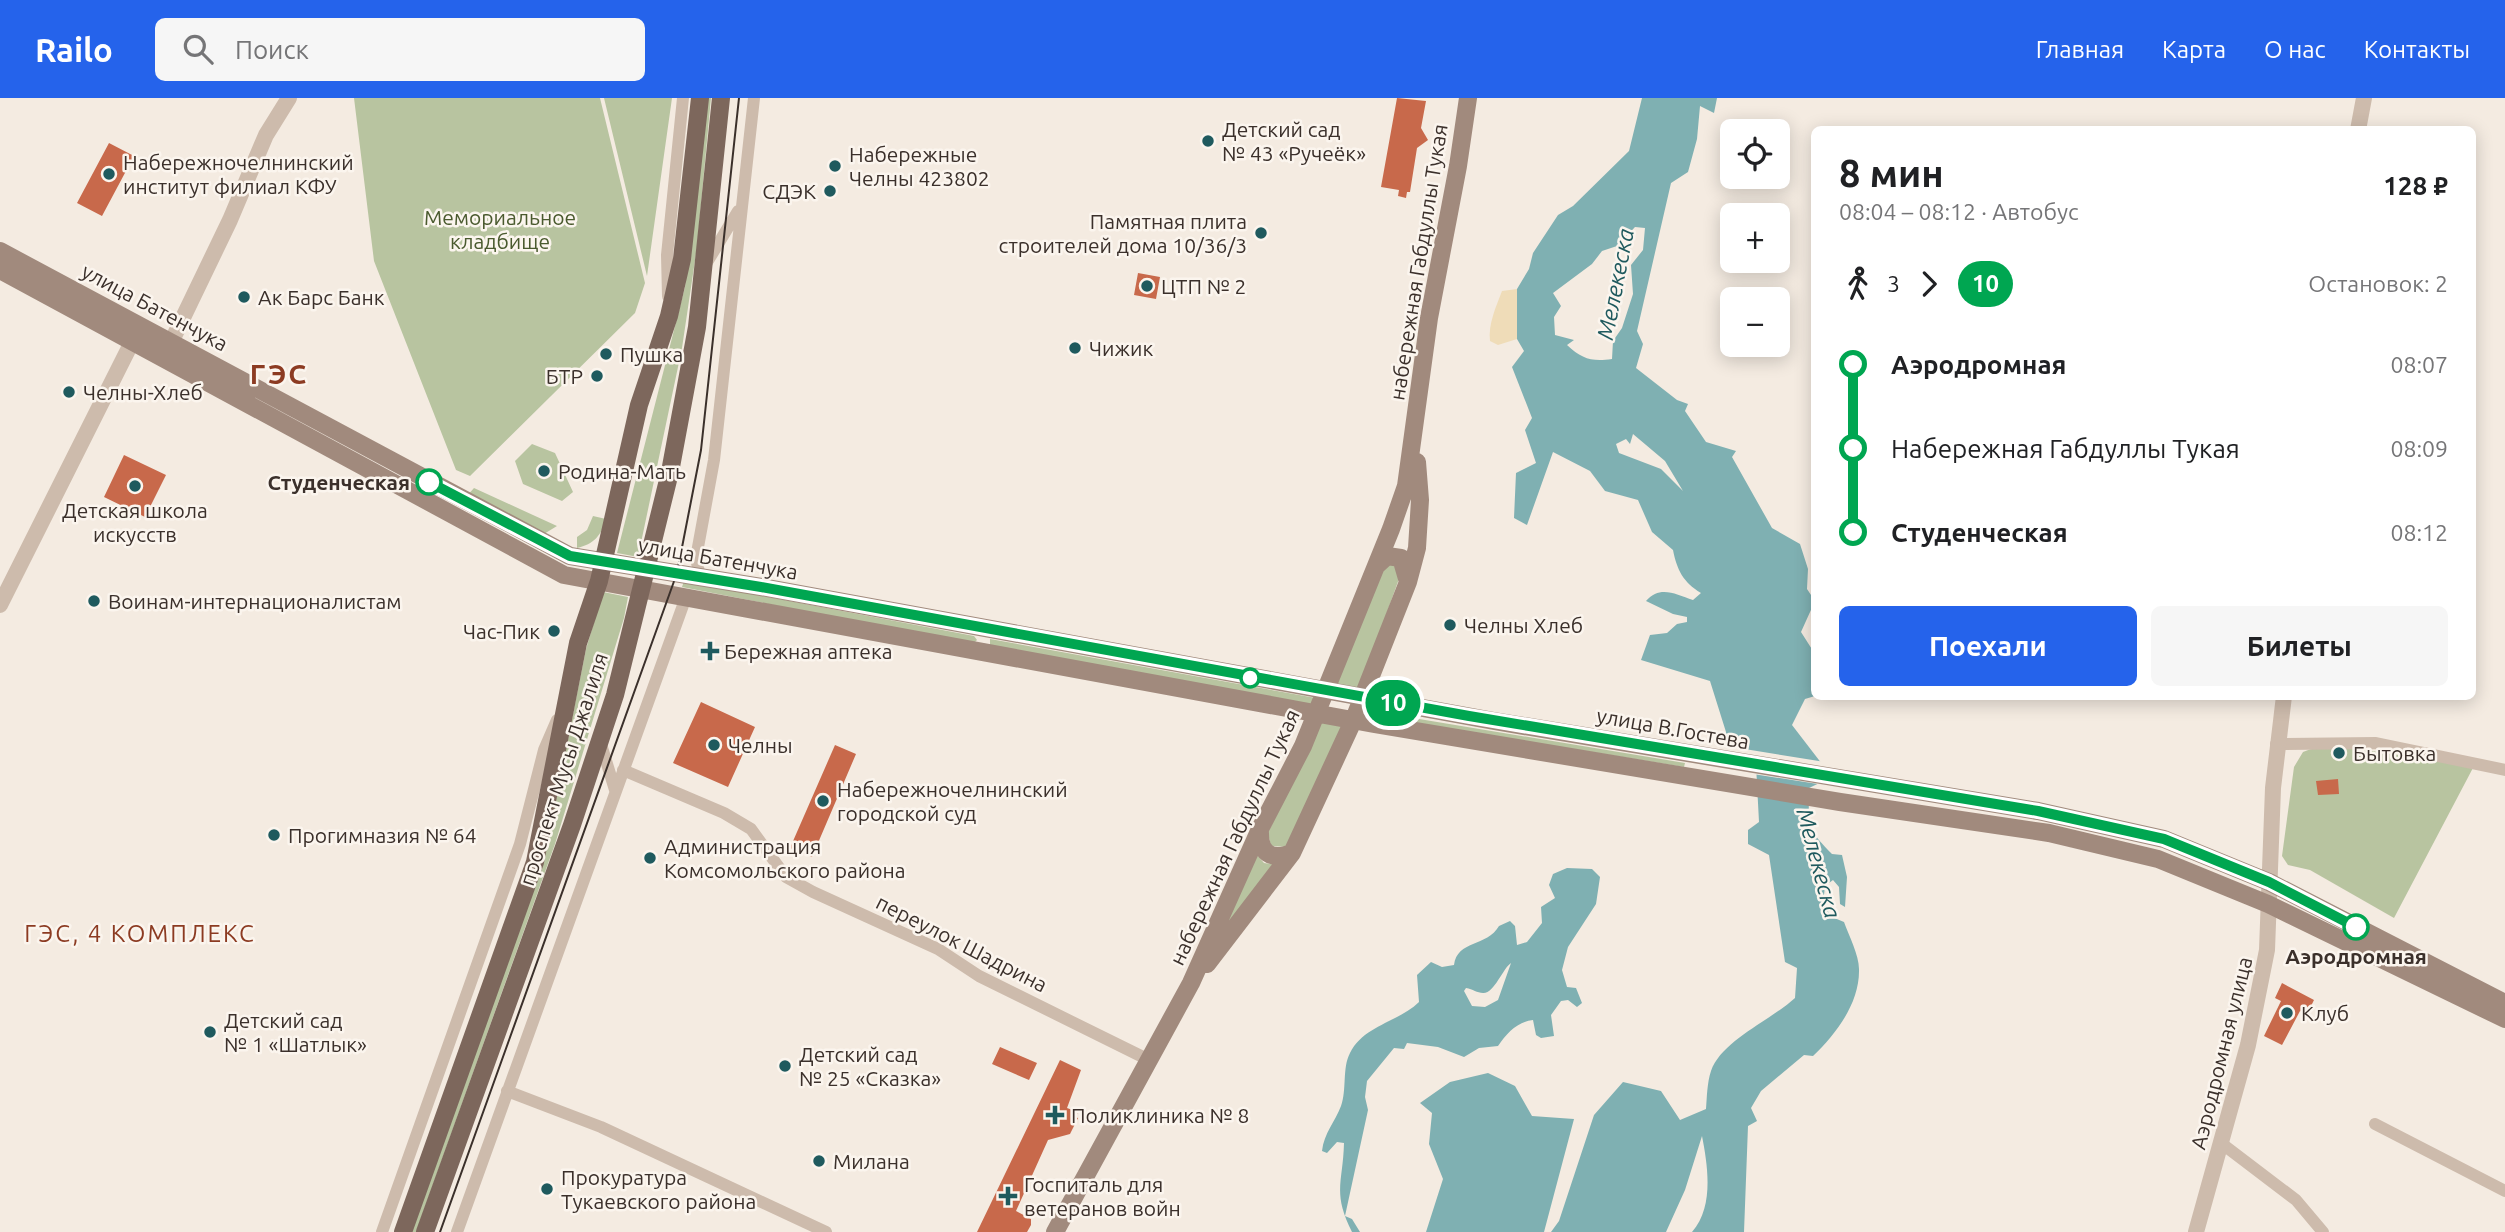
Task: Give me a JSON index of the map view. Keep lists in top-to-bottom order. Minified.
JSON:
{"streets":{"main road":["набережная Габдуллы Тукая","улица Батенчука","улица В.Гостева","проспект Мусы Джалиля"],"street":["переулок Шадрина","Аэродромная улица"]},"crossings":[["набережная Габдуллы Тукая","улица Батенчука"],["набережная Габдуллы Тукая","переулок Шадрина"],["улица Батенчука","улица В.Гостева"],["улица Батенчука","проспект Мусы Джалиля"],["улица Батенчука","Аэродромная улица"],["улица В.Гостева","Аэродромная улица"]],"districts":["ГЭС","ГЭС, 4 КОМПЛЕКС"],"water":["Мелекеска"],"parks":["Мемориальное кладбище"],"places":{"other":["Детский сад № 43 «Ручеёк»","Набережные Челны 423802","Набережночелнинский институт филиал КФУ","СДЭК","Памятная плита строителей дома 10/36/3","ЦТП № 2","Ак Барс Банк","Чижик","Пушка","БТР","Челны-Хлеб","Родина-Мать","Студенческая","Детская школа искусств","Воинам-интернационалистам","Челны Хлеб","Час-Пик","Челны","Бытовка","Набережночелнинский городской суд","Прогимназия № 64","Администрация Комсомольского района","Аэродромная","Клуб","Детский сад № 1 «Шатлык»","Детский сад № 25 «Сказка»","Милана","Прокуратура Тукаевского района"],"health":["Бережная аптека","Поликлиника № 8","Госпиталь для ветеранов войн"]},"lines":["bus line 10"],"page":{"header":"Railo","search":"Поиск","nav":["Главная","Карта","О нас","Контакты"],"on_map":"10","map_buttons":["+","−"],"heading":["8 мин","08:04 – 08:12 · Автобус","128 ₽"],"legs":["3","10","Остановок: 2"],"list":[{"name":"Аэродромная","value":"08:07"},{"name":"Набережная Габдуллы Тукая","value":"08:09"},{"name":"Студенческая","value":"08:12"}],"buttons":["Поехали","Билеты"]}}
